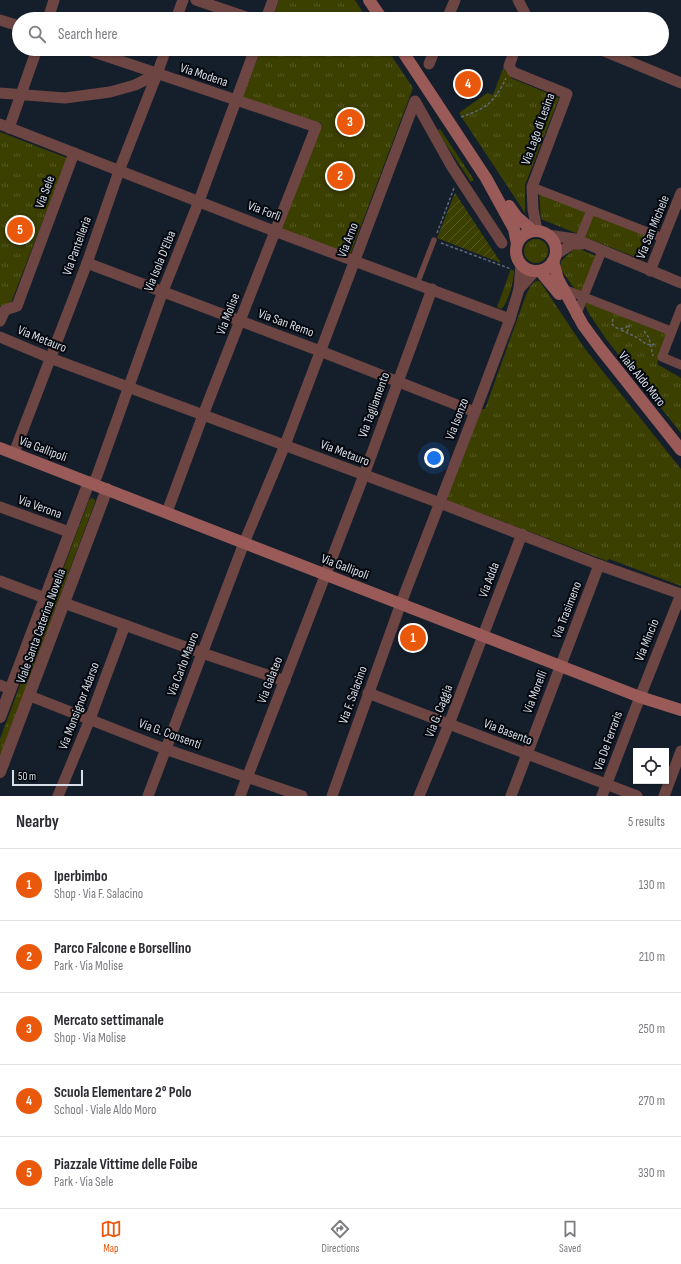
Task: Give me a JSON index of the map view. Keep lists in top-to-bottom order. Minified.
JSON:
{"streets":{"main road":["Viale Aldo Moro","Via Gallipoli"],"street":["Via Modena","Via Lago di Lesina","Via Sele","Via Forlì","Via San Michele","Via Arno","Via Pantelleria","Via Isola D'Elba","Via Molise","Via San Remo","Via Metauro","Via Tagliamento","Via Isonzo","Via Verona","Via Adda","Via Trasimeno","Viale Santa Caterina Novella","Via Mincio","Via Carlo Mauro","Via Galateo","Via Morelli","Via F. Salacino","Via Monsignor Adarso","Via G. Caggia","Via Basento","Via G. Consenti","Via De Ferraris"]},"crossings":[["Via Modena","Via Pantelleria"],["Via Modena","Via Isola D'Elba"],["Via Modena","Via Molise"],["Via Lago di Lesina","Viale Aldo Moro"],["Via Sele","Via Forlì"],["Via Forlì","Via Arno"],["Via Forlì","Via Pantelleria"],["Via Forlì","Via Isola D'Elba"],["Via Forlì","Via Molise"],["Via Forlì","Via Tagliamento"],["Via Forlì","Via Isonzo"],["Via Arno","Via San Remo"],["Via Arno","Via Metauro"],["Via Arno","Via Gallipoli"],["Via Arno","Via Carlo Mauro"],["Via Pantelleria","Via San Remo"],["Via Pantelleria","Via Metauro"],["Via Pantelleria","Via Gallipoli"],["Via Isola D'Elba","Via San Remo"],["Via Isola D'Elba","Via Metauro"],["Via Isola D'Elba","Via Gallipoli"],["Via Isola D'Elba","Viale Santa Caterina Novella"],["Via Molise","Via San Remo"],["Via Molise","Via Metauro"],["Via Molise","Via Gallipoli"],["Via San Remo","Via Tagliamento"],["Via San Remo","Via Isonzo"],["Via Metauro","Via Tagliamento"],["Via Metauro","Via Isonzo"],["Via Metauro","Via Adda"],["Via Metauro","Via Trasimeno"],["Via Metauro","Via Mincio"],["Via Tagliamento","Via Gallipoli"],["Via Tagliamento","Via Galateo"],["Via Isonzo","Via Gallipoli"],["Via Isonzo","Via F. Salacino"],["Via Gallipoli","Via Adda"],["Via Gallipoli","Via Trasimeno"],["Via Gallipoli","Viale Santa Caterina Novella"],["Via Gallipoli","Via Mincio"],["Via Gallipoli","Via Carlo Mauro"],["Via Gallipoli","Via Galateo"],["Via Gallipoli","Via Morelli"],["Via Gallipoli","Via F. Salacino"],["Via Gallipoli","Via G. Caggia"],["Via Gallipoli","Via De Ferraris"],["Via Verona","Viale Santa Caterina Novella"],["Via Adda","Via G. Caggia"],["Via Trasimeno","Via Morelli"],["Viale Santa Caterina Novella","Via G. Consenti"],["Via Mincio","Via De Ferraris"],["Via Carlo Mauro","Via G. Consenti"],["Via Galateo","Via G. Consenti"],["Via Morelli","Via Basento"],["Via F. Salacino","Via Basento"],["Via Monsignor Adarso","Via G. Consenti"],["Via G. Caggia","Via Basento"],["Via Basento","Via De Ferraris"]],"scale_bar":"50 m","page":{"search":"Search here","pins":["4","3","2","5","1"],"scale":"50 m","heading":["Nearby","5 results"],"list":[{"mark":"1","name":"Iperbimbo","note":"Shop · Via F. Salacino","value":"130 m"},{"mark":"2","name":"Parco Falcone e Borsellino","note":"Park · Via Molise","value":"210 m"},{"mark":"3","name":"Mercato settimanale","note":"Shop · Via Molise","value":"250 m"},{"mark":"4","name":"Scuola Elementare 2° Polo","note":"School · Viale Aldo Moro","value":"270 m"},{"mark":"5","name":"Piazzale Vittime delle Foibe","note":"Park · Via Sele","value":"330 m"}],"nav":["Map","Directions","Saved"]}}
